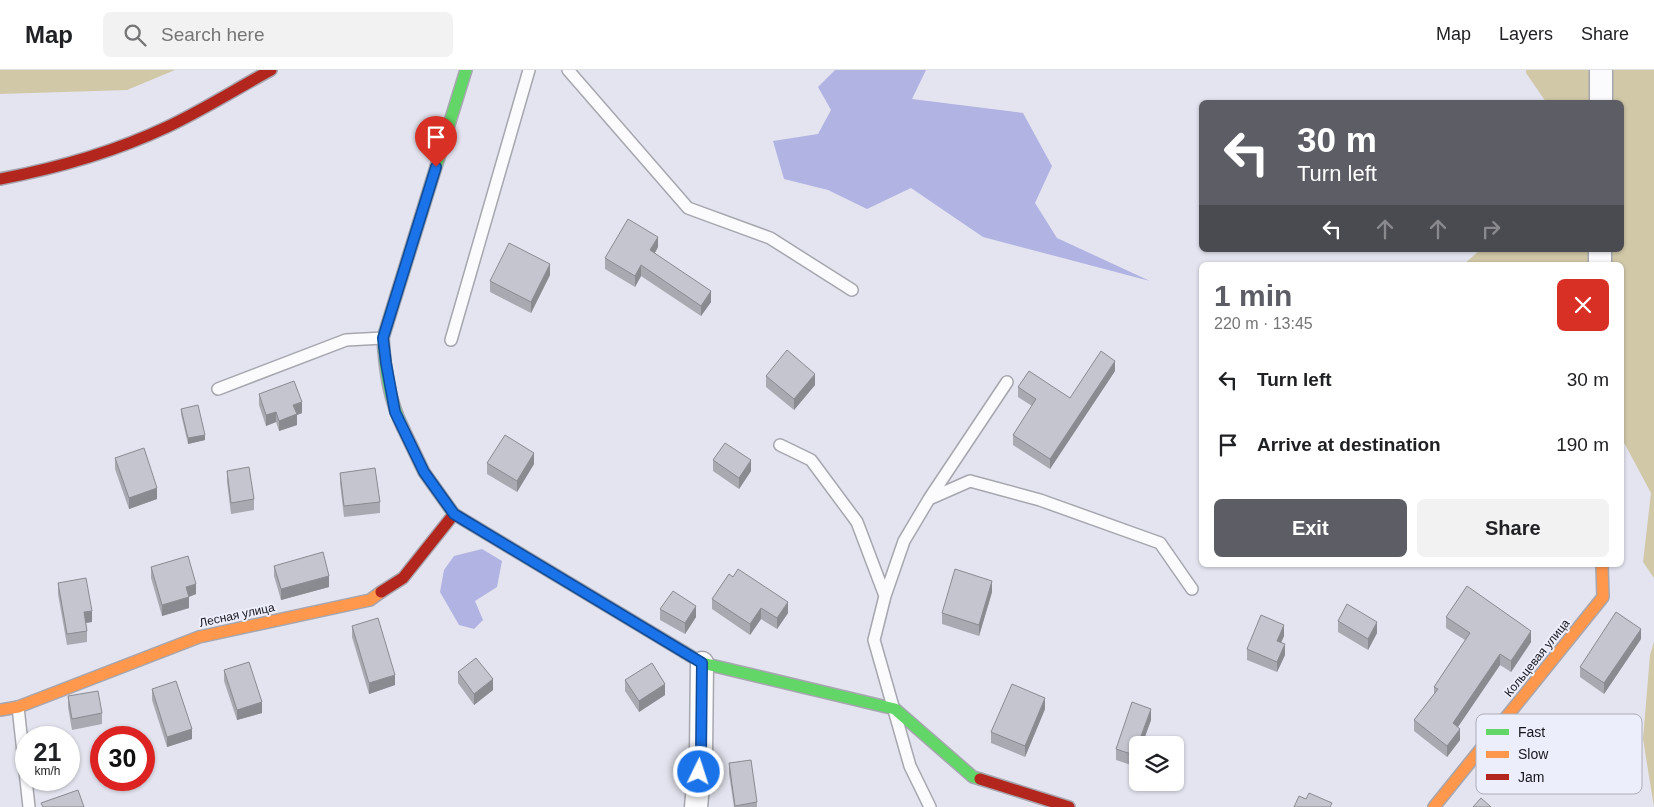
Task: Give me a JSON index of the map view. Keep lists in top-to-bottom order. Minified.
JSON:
{"streets":{"street":["Лесная улица","Кольцевая улица"]},"legend":["Fast","Slow","Jam"],"page":{"header":"Map","search":"Search here","nav":["Map","Layers","Share"],"turn":["30 m","Turn left"],"heading":["1 min","220 m · 13:45"],"list":[{"name":"Turn left","value":"30 m"},{"name":"Arrive at destination","value":"190 m"}],"buttons":["Exit","Share"],"speed":"21 km/h","limit":"30"}}
